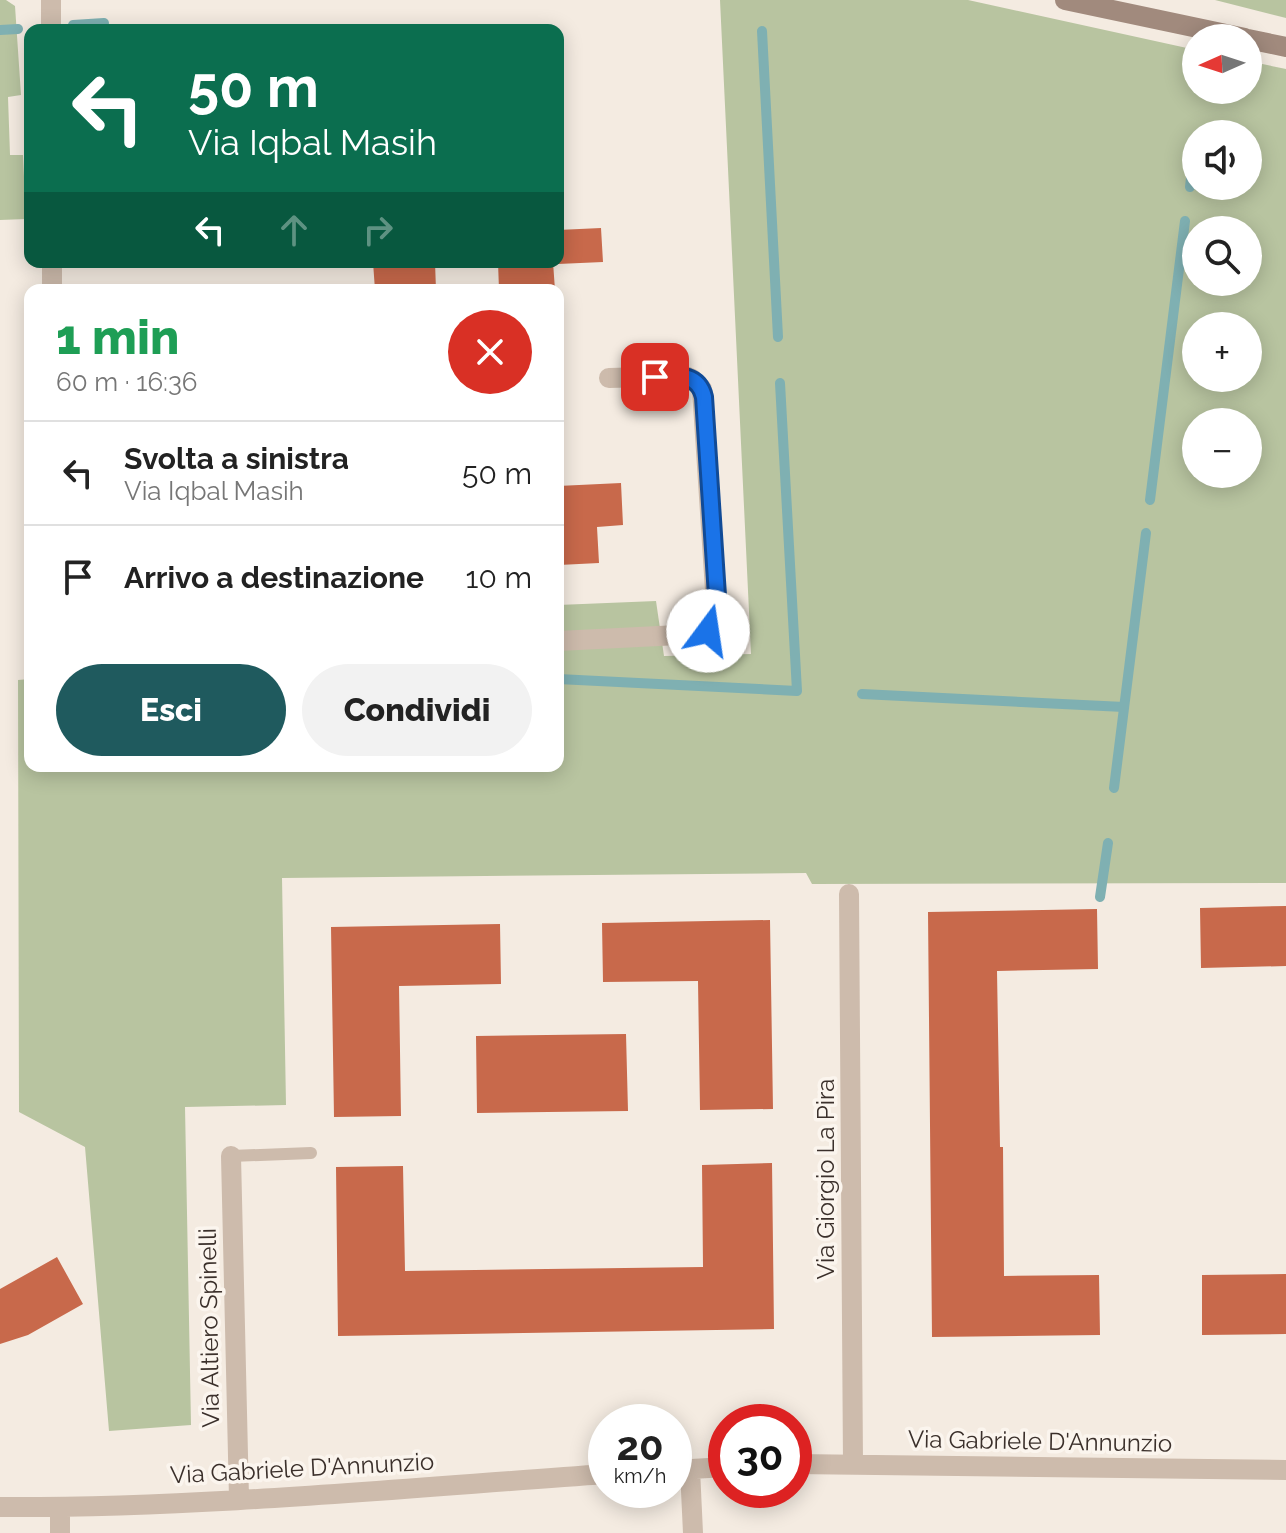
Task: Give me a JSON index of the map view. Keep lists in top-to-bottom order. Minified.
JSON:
{"streets":{"street":["Via Giorgio La Pira","Via Altiero Spinelli","Via Gabriele D'Annunzio"]},"crossings":[["Via Giorgio La Pira","Via Gabriele D'Annunzio"],["Via Altiero Spinelli","Via Gabriele D'Annunzio"]],"north":"left","page":{"map_buttons":["+","−"],"turn":["50 m","Via Iqbal Masih"],"heading":["1 min","60 m · 16:36"],"list":[{"name":"Svolta a sinistra","note":"Via Iqbal Masih","value":"50 m"},{"name":"Arrivo a destinazione","value":"10 m"}],"buttons":["Esci","Condividi"],"speed":"20 km/h","limit":"30"}}
